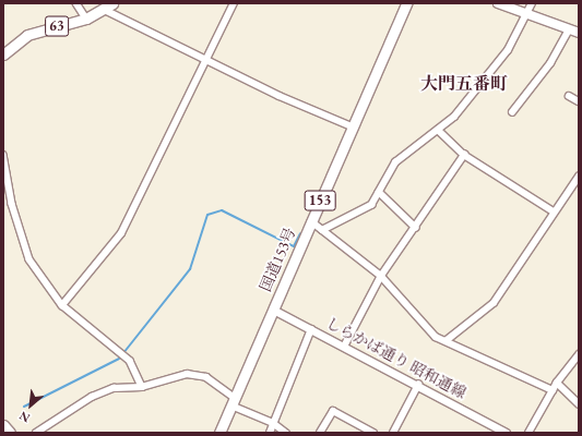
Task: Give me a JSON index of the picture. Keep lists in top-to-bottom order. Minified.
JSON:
{"streets":{"main road":["63","153","国道153号"],"street":["しらかば通り 昭和通線"]},"crossings":[["国道153号","しらかば通り 昭和通線"]],"districts":["大門五番町"],"north":"bottom left"}
